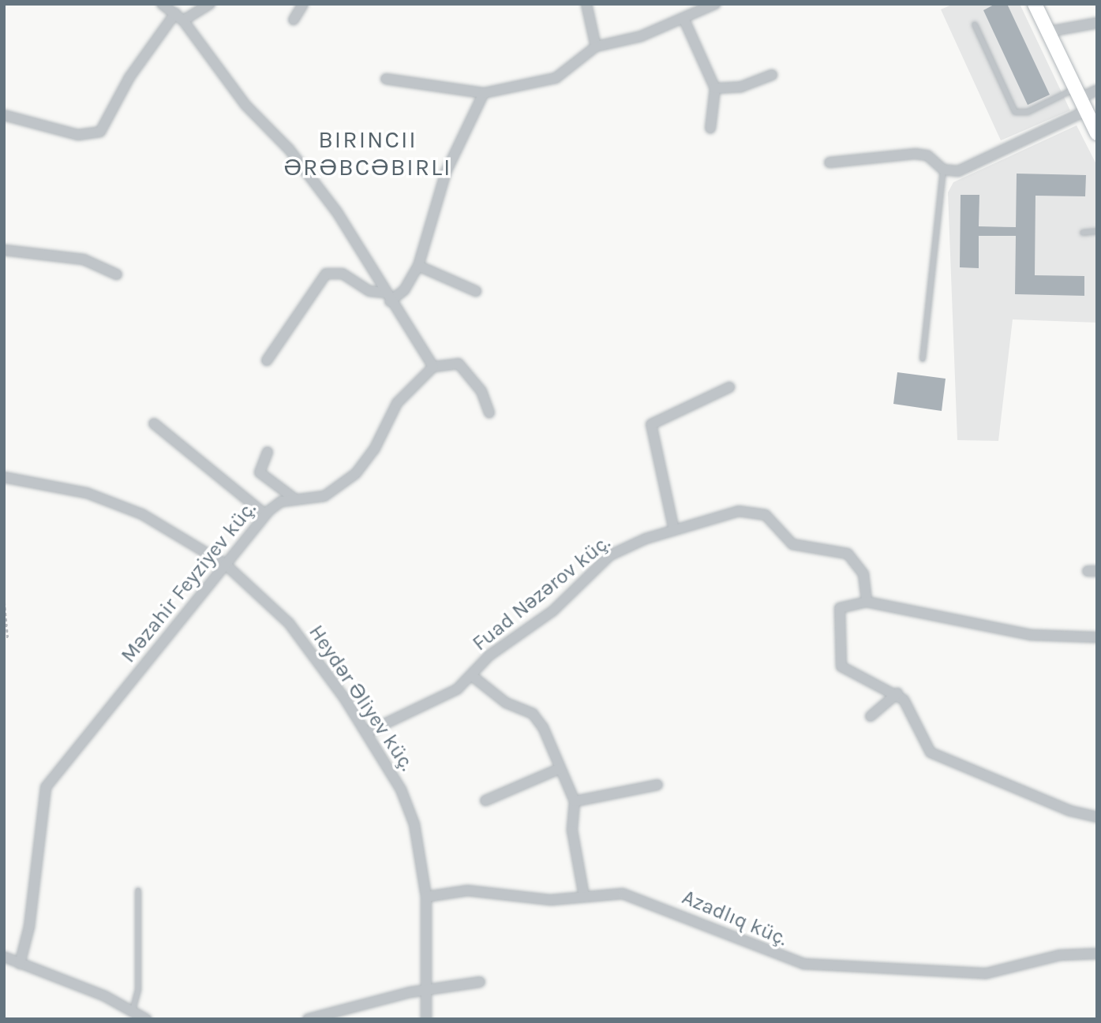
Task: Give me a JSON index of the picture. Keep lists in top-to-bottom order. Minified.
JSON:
{"streets":{"street":["Məzahir Feyziyev küç.","Fuad Nəzərov küç.","Heydər Əliyev küç.","Azadlıq küç."]},"crossings":[["Məzahir Feyziyev küç.","Heydər Əliyev küç."],["Fuad Nəzərov küç.","Heydər Əliyev küç."],["Heydər Əliyev küç.","Azadlıq küç."]],"districts":["BIRINCII ƏRƏBCƏBIRLI"]}
